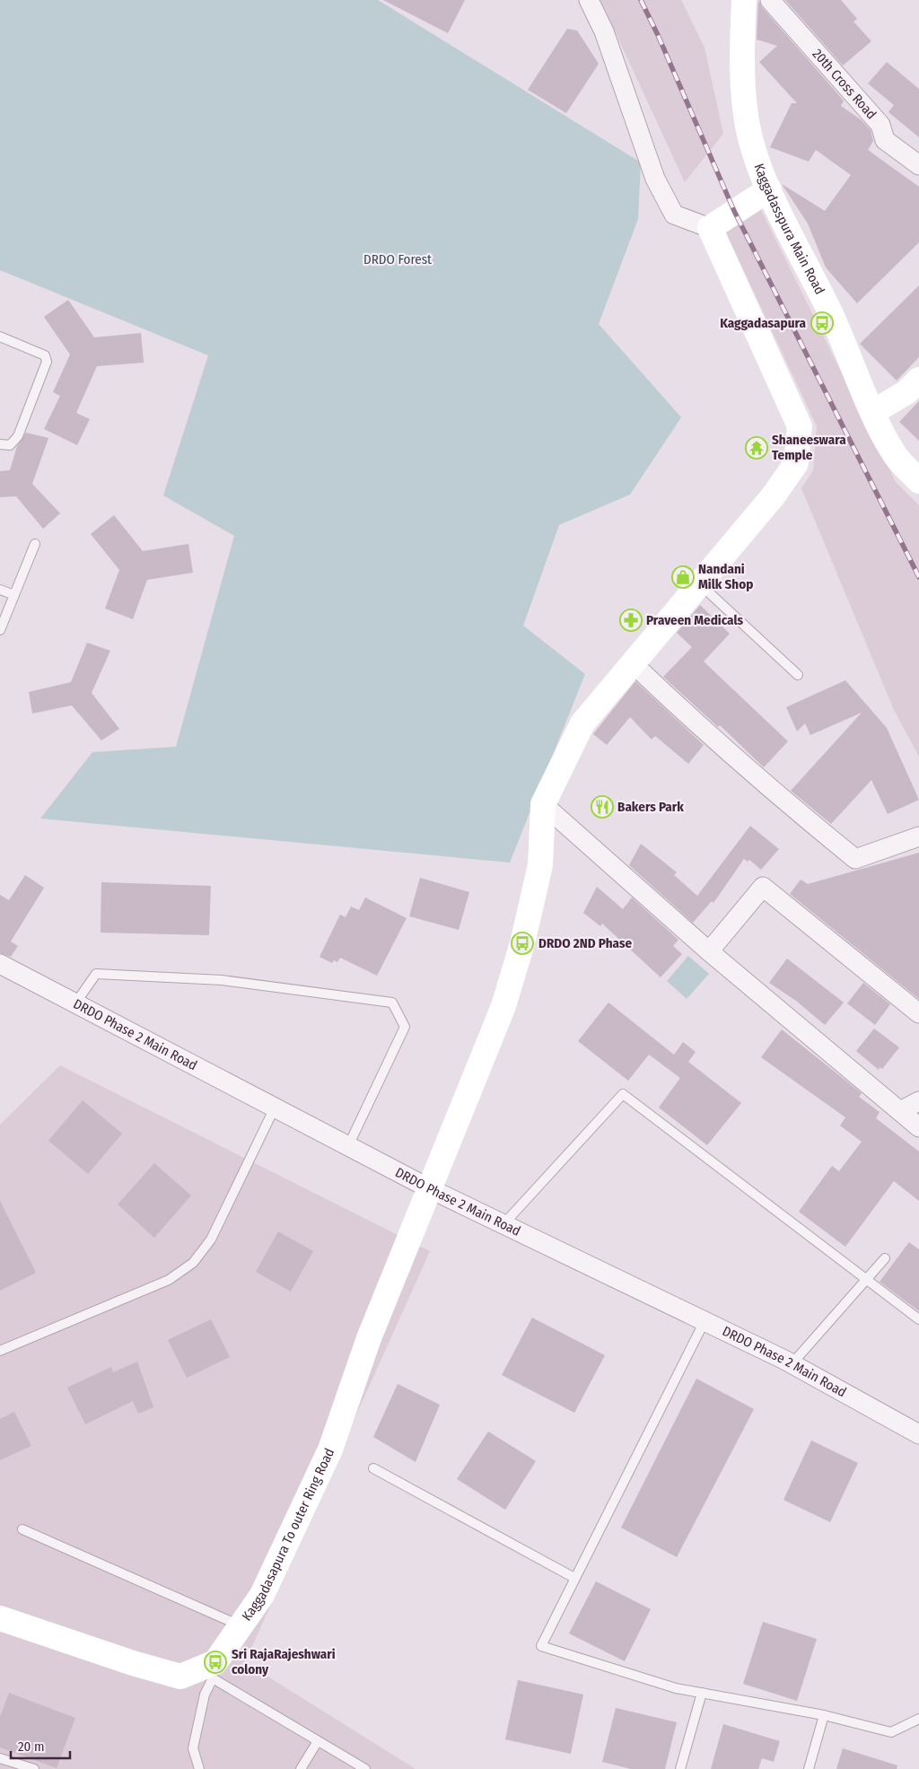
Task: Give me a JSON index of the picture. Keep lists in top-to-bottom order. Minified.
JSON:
{"streets":{"street":["20th Cross Road","Kaggadasspura Main Road","DRDO Phase 2 Main Road","Kaggadasapura To outer Ring Road"]},"crossings":[["DRDO Phase 2 Main Road","Kaggadasapura To outer Ring Road"]],"parks":["DRDO Forest"],"places":{"bus stop":["Kaggadasapura","DRDO 2ND Phase","Sri RajaRajeshwari colony"],"temple":["Shaneeswara Temple"],"shop":["Nandani Milk Shop"],"pharmacy":["Praveen Medicals"],"restaurant":["Bakers Park"]},"scale_bar":"20 m"}
